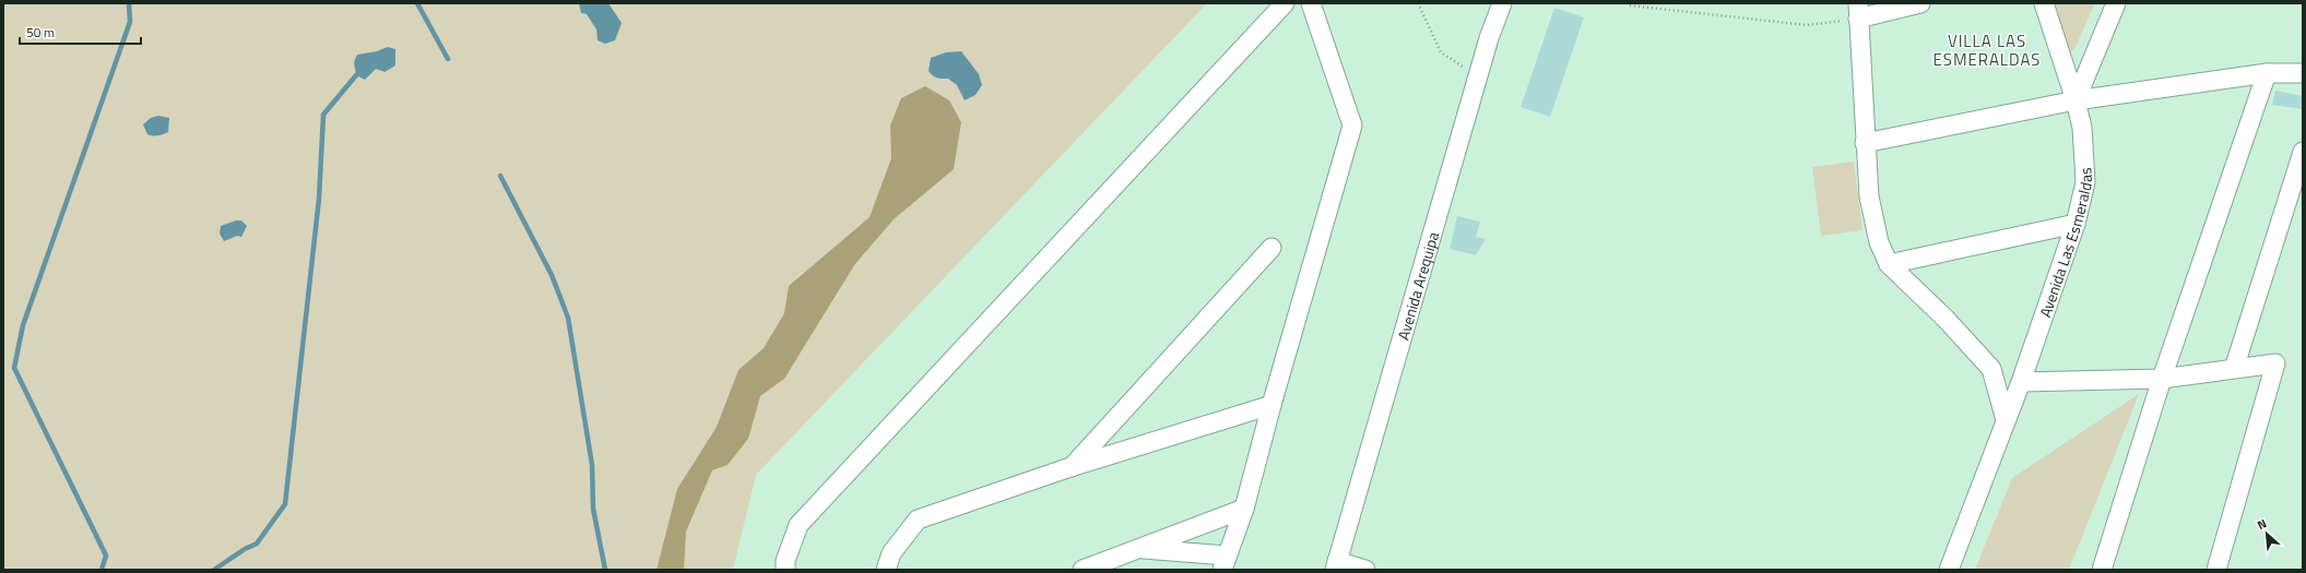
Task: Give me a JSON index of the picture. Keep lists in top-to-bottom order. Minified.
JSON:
{"streets":{"street":["Avenida Las Esmeraldas","Avenida Arequipa"]},"districts":["VILLA LAS ESMERALDAS"],"scale_bar":"50 m","north":"top left"}
